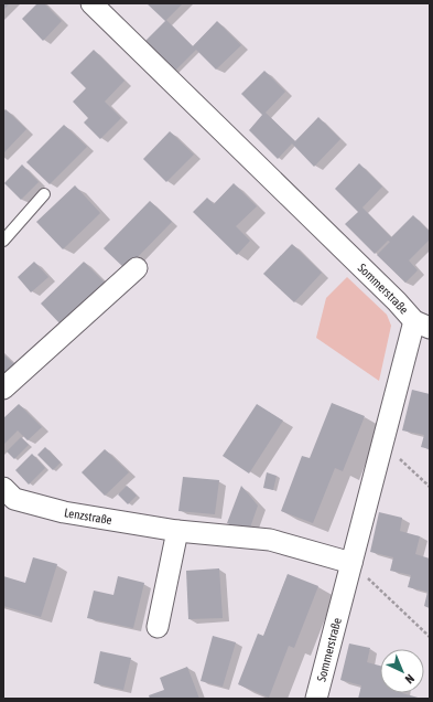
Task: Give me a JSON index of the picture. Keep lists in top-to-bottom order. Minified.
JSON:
{"streets":{"street":["Sommerstraße","Lenzstraße"]},"crossings":[["Sommerstraße","Lenzstraße"]],"north":"bottom right"}
